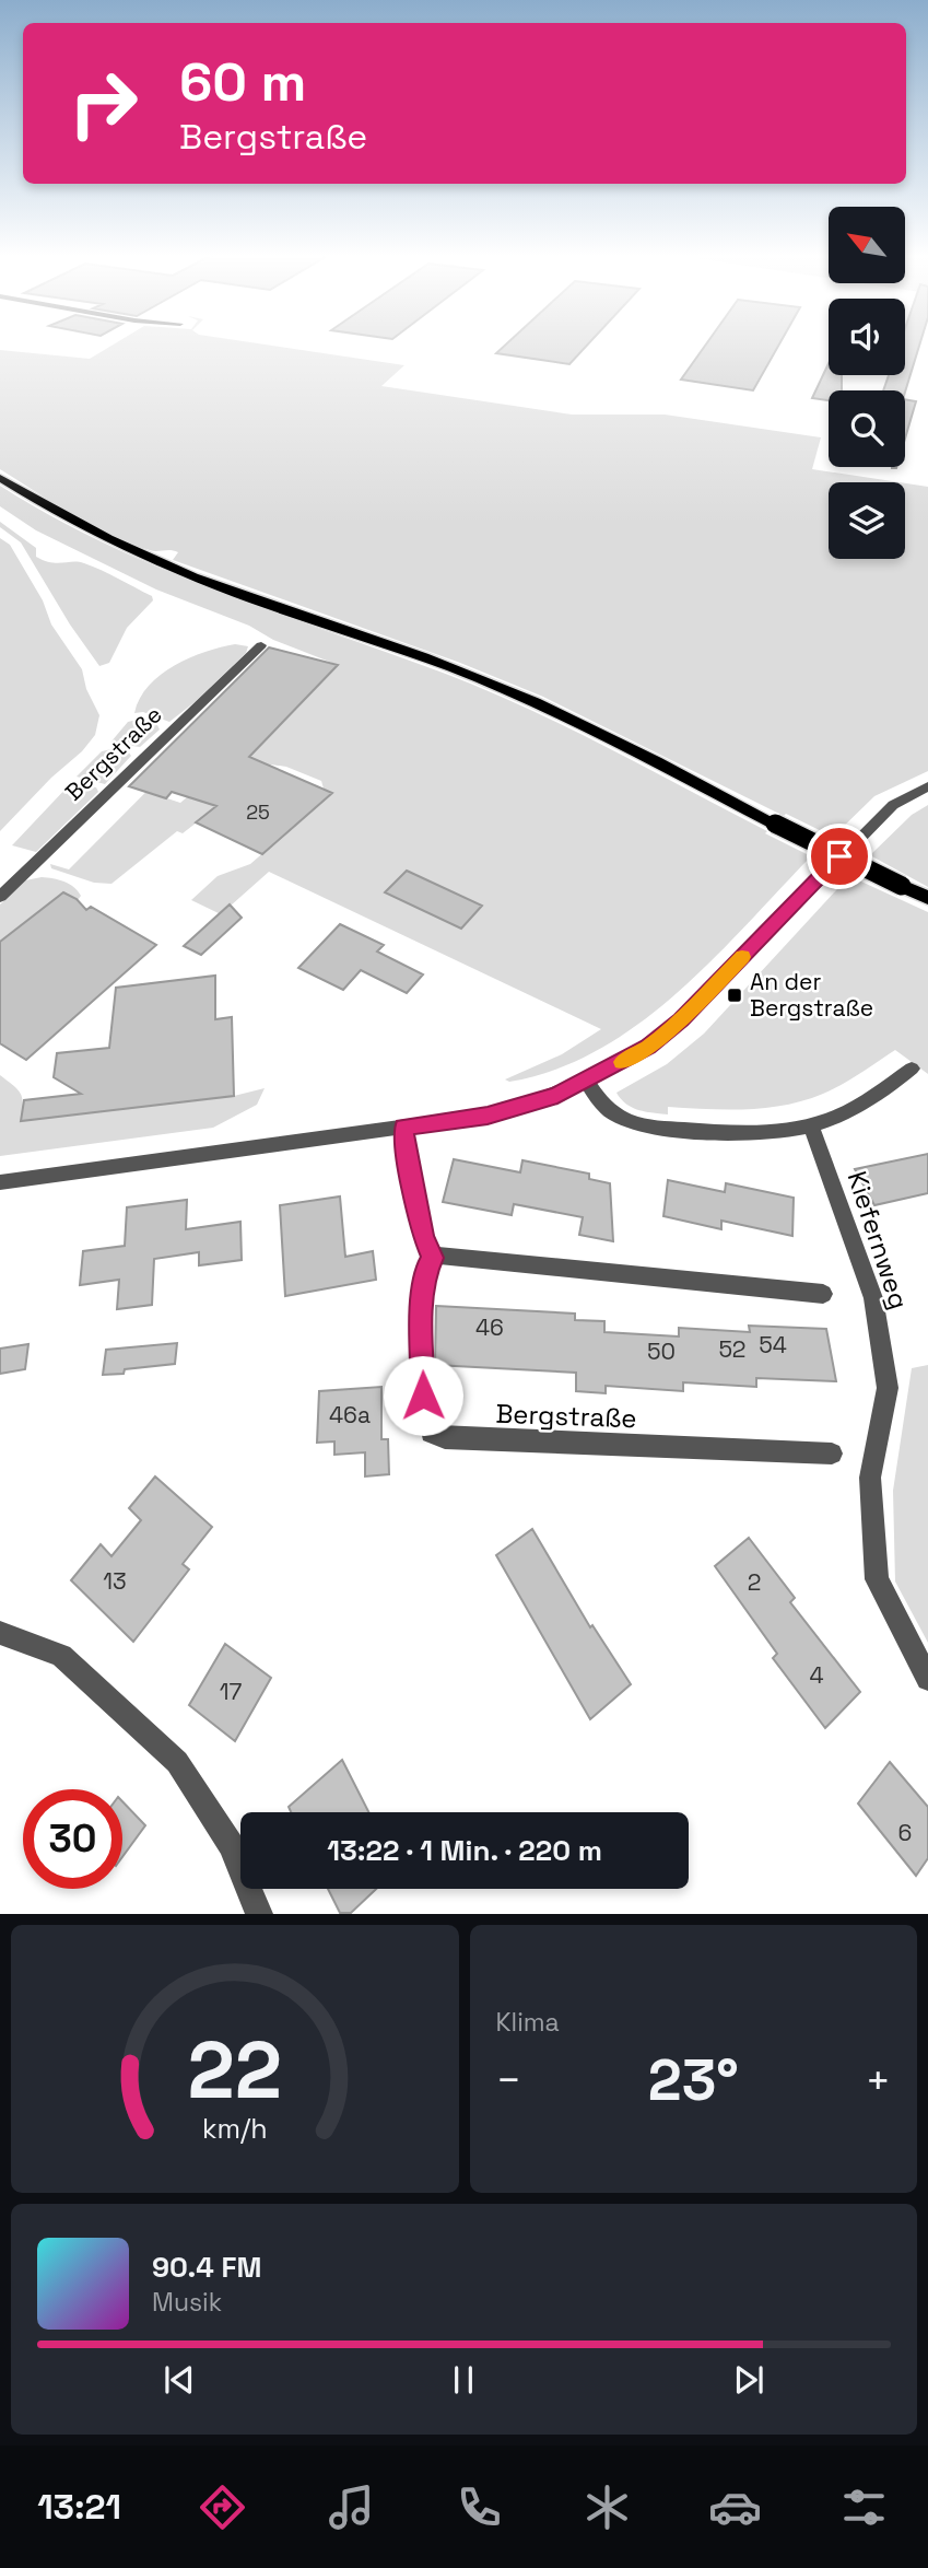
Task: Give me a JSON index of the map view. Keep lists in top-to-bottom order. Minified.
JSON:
{"streets":{"street":["Bergstraße","Kiefernweg"]},"places":{"transit":["An der Bergstraße"]},"house_numbers":["25","46","54","52","50","46a","13","2","4","17","6"],"north":"top left","page":{"turn":["60 m","Bergstraße"],"limit":"30","trip":"13:22 · 1 Min. · 220 m","tile":"Klima","heat":["−","23°","+"],"song":["90.4 FM","Musik"],"tabs":"13:21","gauge":["22","km/h"]}}
